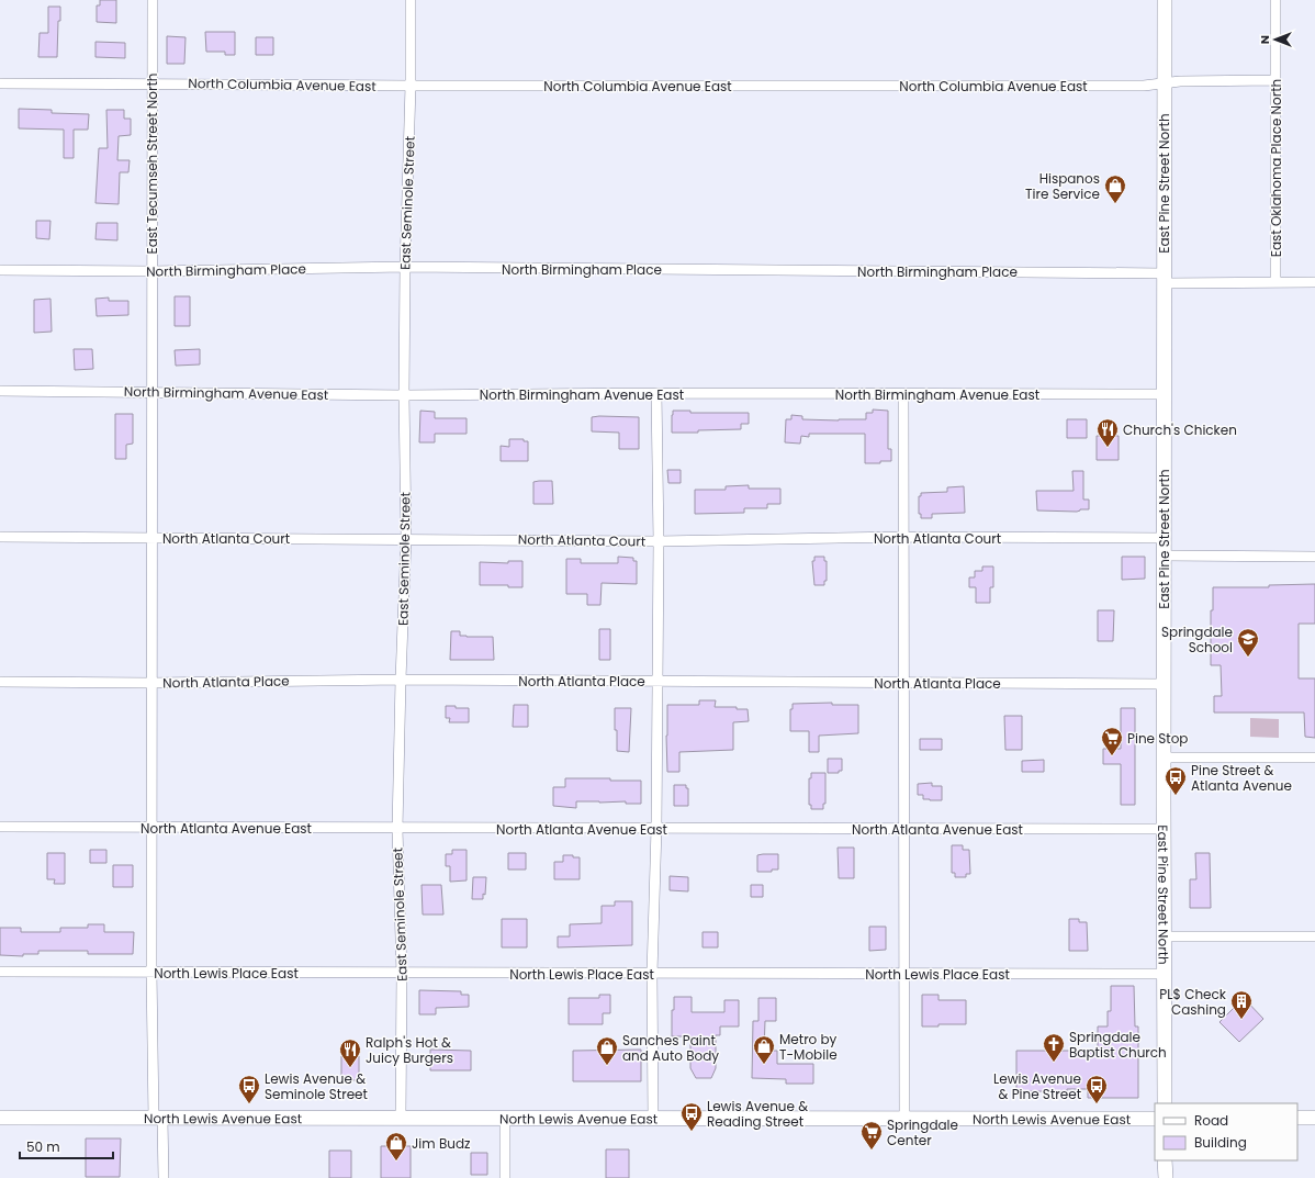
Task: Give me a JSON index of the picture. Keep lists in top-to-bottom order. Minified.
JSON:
{"streets":{"main road":["East Pine Street North","North Lewis Avenue East"],"street":["North Columbia Avenue East","East Tecumseh Street North","East Oklahoma Place North","East Seminole Street","North Birmingham Place","North Birmingham Avenue East","North Atlanta Court","North Atlanta Place","North Atlanta Avenue East","North Lewis Place East"]},"crossings":[["North Columbia Avenue East","East Tecumseh Street North"],["North Columbia Avenue East","East Oklahoma Place North"],["North Columbia Avenue East","East Pine Street North"],["North Columbia Avenue East","East Seminole Street"],["East Tecumseh Street North","North Birmingham Place"],["East Tecumseh Street North","North Birmingham Avenue East"],["East Tecumseh Street North","North Atlanta Court"],["East Tecumseh Street North","North Atlanta Place"],["East Tecumseh Street North","North Atlanta Avenue East"],["East Tecumseh Street North","North Lewis Place East"],["East Tecumseh Street North","North Lewis Avenue East"],["East Oklahoma Place North","North Birmingham Place"],["East Pine Street North","North Birmingham Place"],["East Pine Street North","North Birmingham Avenue East"],["East Pine Street North","North Atlanta Court"],["East Pine Street North","North Atlanta Place"],["East Pine Street North","North Atlanta Avenue East"],["East Pine Street North","North Lewis Place East"],["East Seminole Street","North Birmingham Place"],["East Seminole Street","North Birmingham Avenue East"],["East Seminole Street","North Atlanta Court"],["East Seminole Street","North Atlanta Place"],["East Seminole Street","North Atlanta Avenue East"],["East Seminole Street","North Lewis Place East"],["East Seminole Street","North Lewis Avenue East"]],"places":{"shop":["Hispanos Tire Service","Metro by T-Mobile","Sanches Paint and Auto Body","Jim Budz"],"restaurant":["Church's Chicken","Ralph's Hot & Juicy Burgers"],"school or university":["Springdale School"],"supermarket":["Pine Stop","Springdale Center"],"bus stop":["Pine Street & Atlanta Avenue","Lewis Avenue & Seminole Street","Lewis Avenue & Pine Street","Lewis Avenue & Reading Street"],"building":["PL$ Check Cashing"],"church":["Springdale Baptist Church"]},"legend":["Road","Building"],"scale_bar":"50 m","north":"left"}
